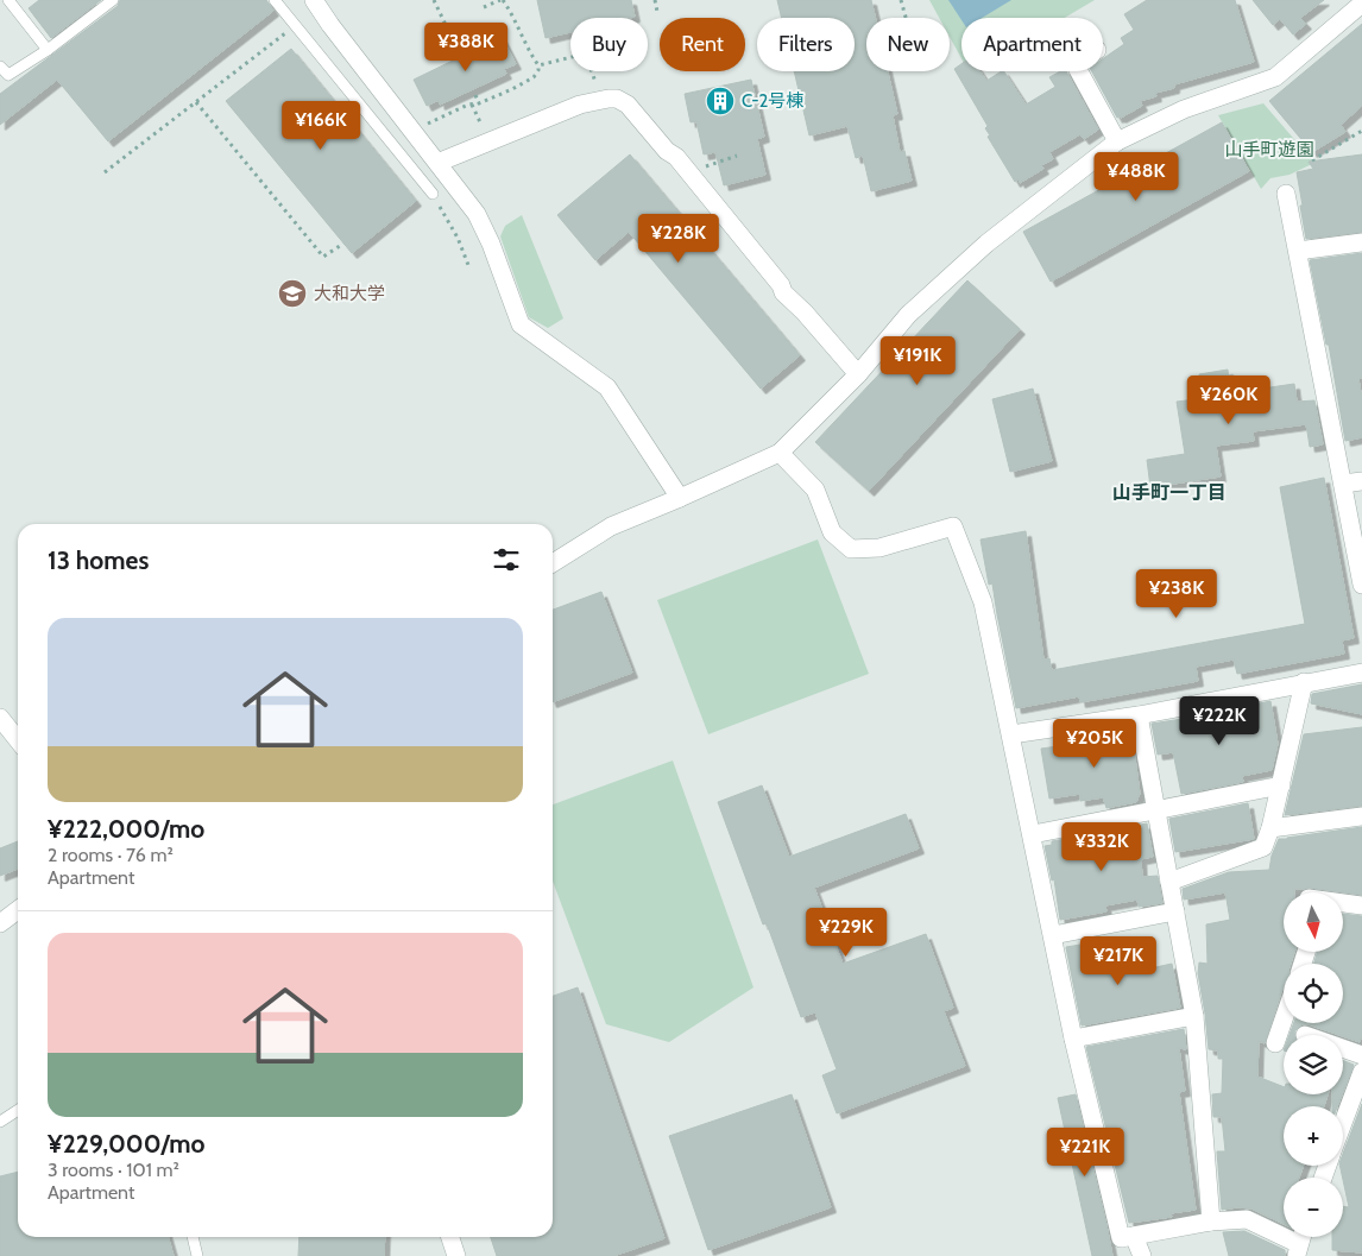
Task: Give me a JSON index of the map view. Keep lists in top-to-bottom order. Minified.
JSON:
{"districts":["山手町一丁目"],"parks":["山手町遊園"],"places":{"building":["C-2号棟"],"school or university":["大和大学"]},"north":"bottom","page":{"chip":["Buy","Rent","Filters","New","Apartment"],"price":["¥388K","¥166K","¥488K","¥228K","¥191K","¥260K","¥238K","¥222K","¥205K","¥332K","¥229K","¥217K","¥221K"],"heading":"13 homes","list":[{"name":"¥222,000/mo","note":"2 rooms · 76 m² · Apartment"},{"name":"¥229,000/mo","note":"3 rooms · 101 m² · Apartment"}],"map_buttons":["+","−"]}}
